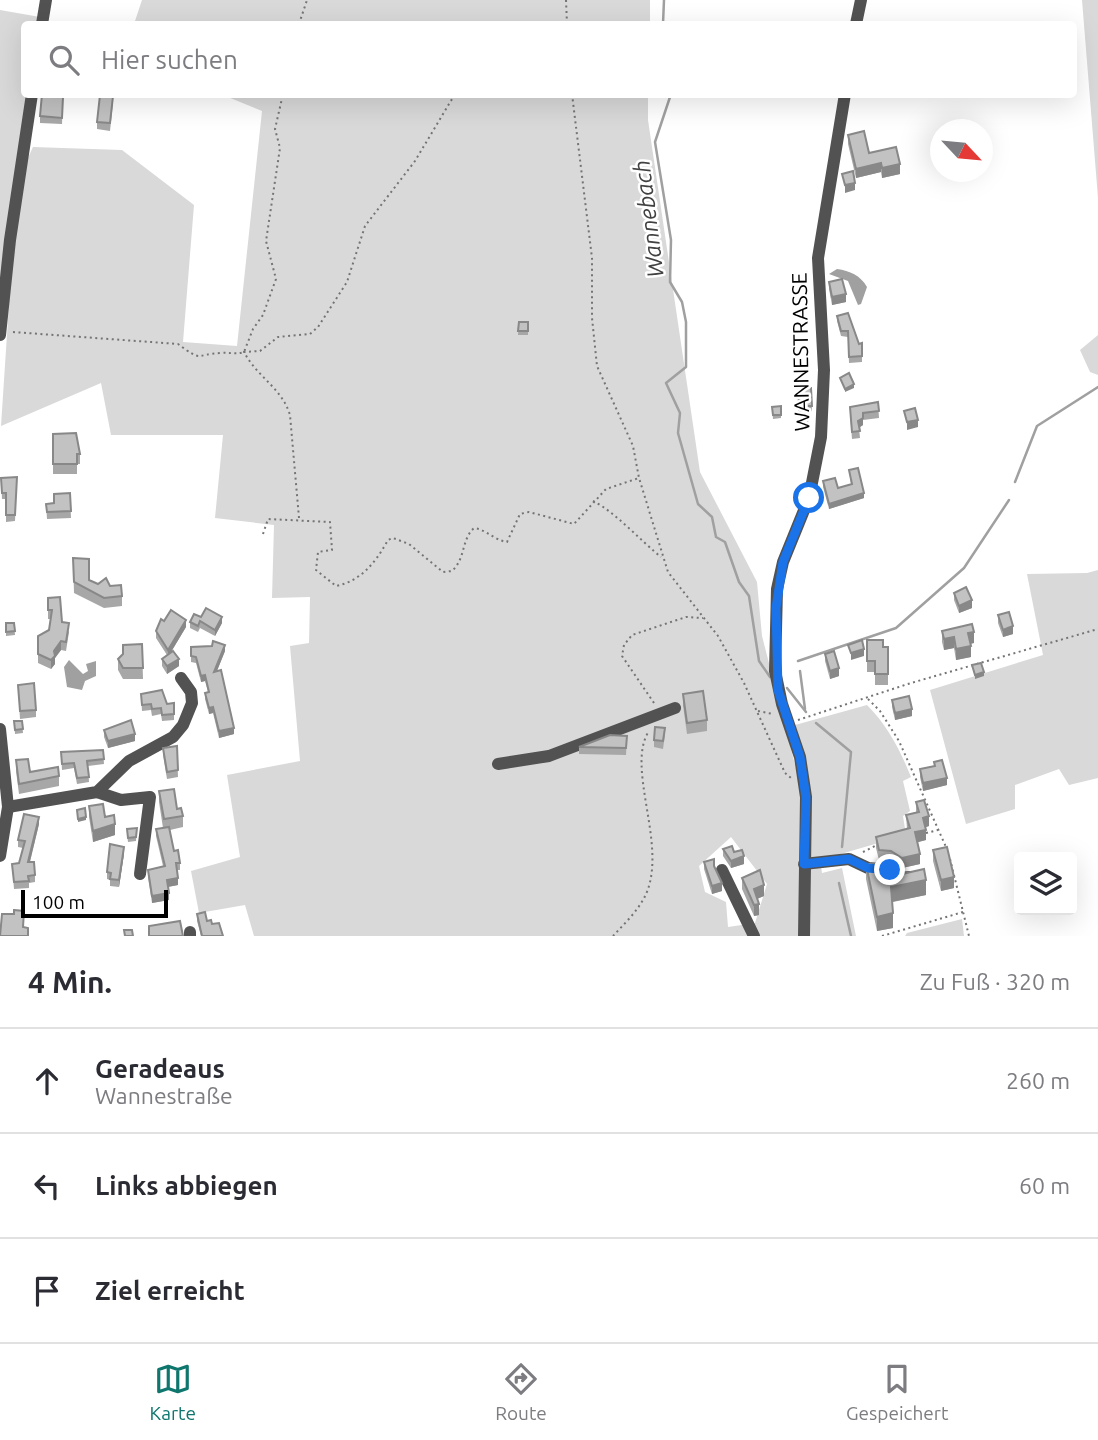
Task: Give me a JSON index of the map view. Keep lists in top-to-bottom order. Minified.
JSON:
{"streets":{"street":["WANNESTRASSE"]},"water":["Wannebach"],"scale_bar":"100 m","north":"bottom right","page":{"search":"Hier suchen","scale":"100 m","heading":["4 Min.","Zu Fuß · 320 m"],"list":[["Geradeaus","Wannestraße","260 m"],["Links abbiegen","60 m"],"Ziel erreicht"],"nav":["Karte","Route","Gespeichert"]}}
